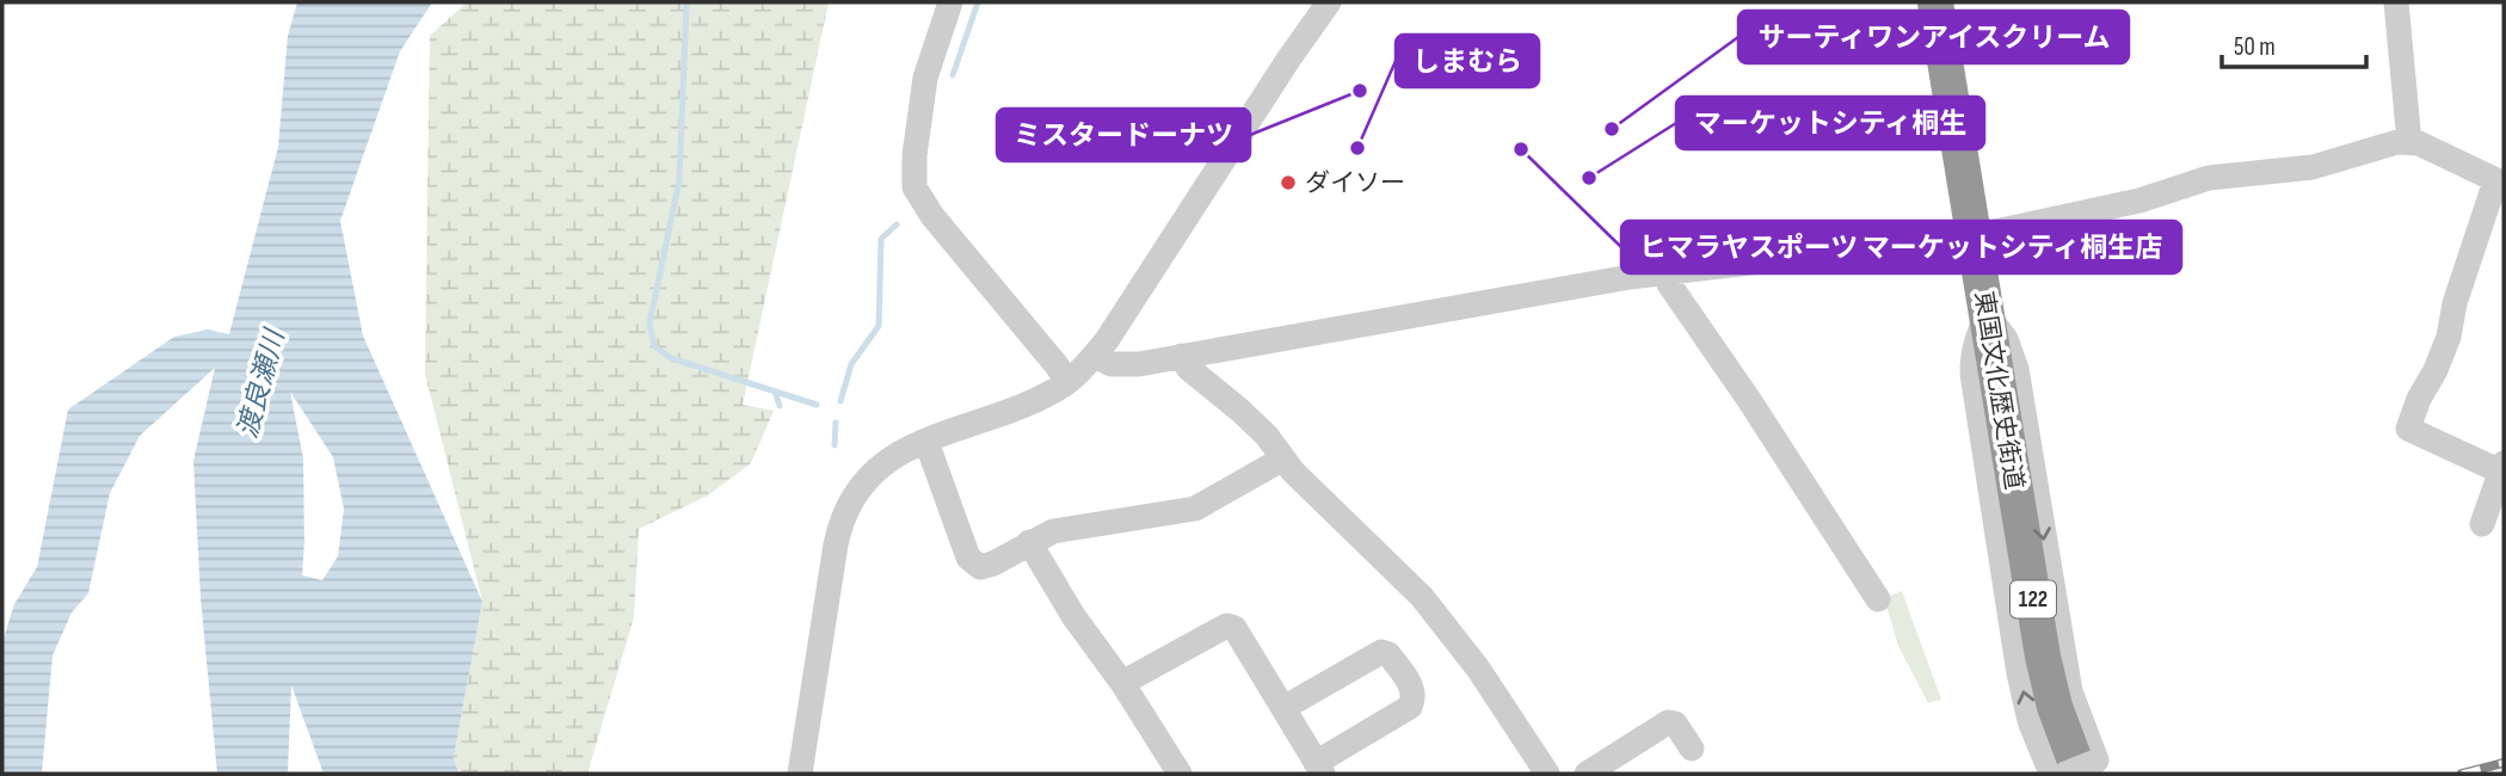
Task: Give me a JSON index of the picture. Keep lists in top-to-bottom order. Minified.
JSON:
{"streets":{"highway":["東国文化歴史街道","122"]},"water":["渡良瀬川"],"places":["ミスタードーナツ","サーティワンアイスクリーム","しまむら","ヒマラヤスポーツ マーケットシティ桐生店","マーケットシティ桐生","ダイソー"],"scale_bar":"50 m"}
